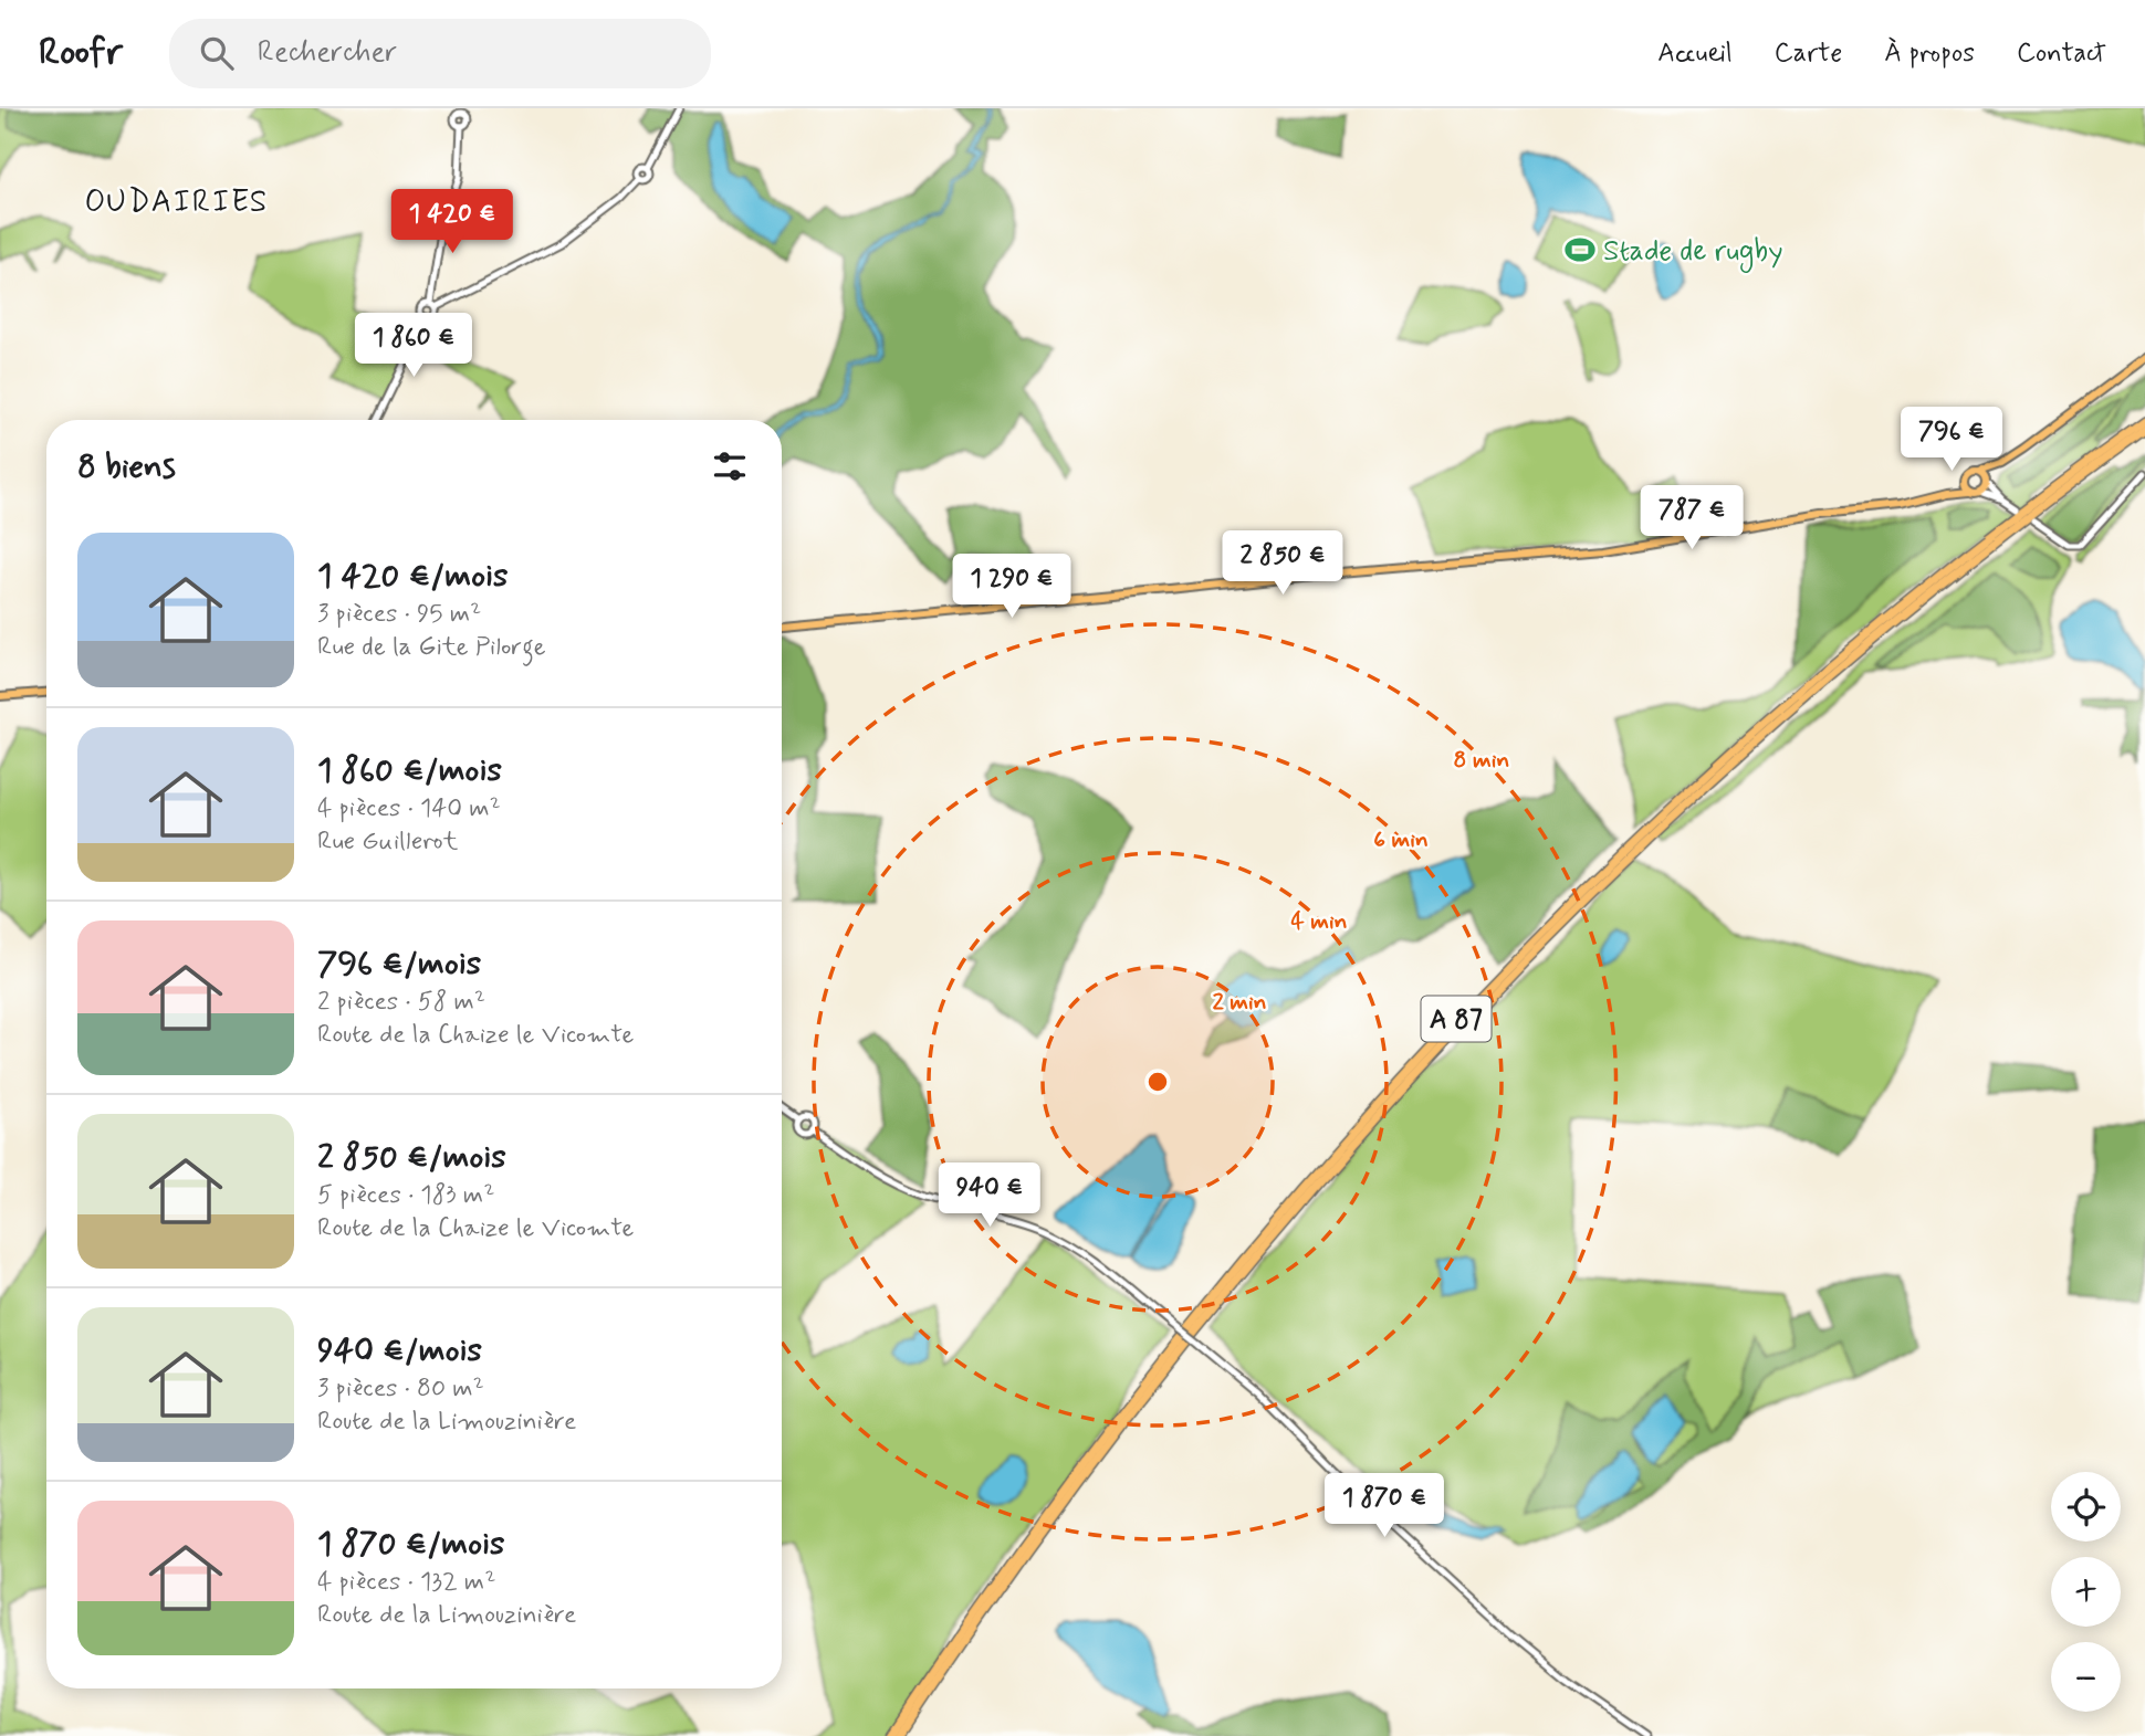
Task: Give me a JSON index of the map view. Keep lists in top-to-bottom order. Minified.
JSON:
{"streets":{"highway":["A 87"]},"districts":["OUDAIRIES"],"places":{"sports":["Stade de rugby"]},"page":{"header":"Roofr","search":"Rechercher","nav":["Accueil","Carte","À propos","Contact"],"price":["1 420 €","1 860 €","796 €","787 €","2 850 €","1 290 €","940 €","1 870 €"],"heading":"8 biens","list":[{"name":"1 420 €/mois","note":"3 pièces · 95 m² · Rue de la Gite Pilorge"},{"name":"1 860 €/mois","note":"4 pièces · 140 m² · Rue Guillerot"},{"name":"796 €/mois","note":"2 pièces · 58 m² · Route de la Chaize le Vicomte"},{"name":"2 850 €/mois","note":"5 pièces · 183 m² · Route de la Chaize le Vicomte"},{"name":"940 €/mois","note":"3 pièces · 80 m² · Route de la Limouzinière"},{"name":"1 870 €/mois","note":"4 pièces · 132 m² · Route de la Limouzinière"}],"map_buttons":["+","−"]},"rings":["8 min","6 min","4 min","2 min"]}
